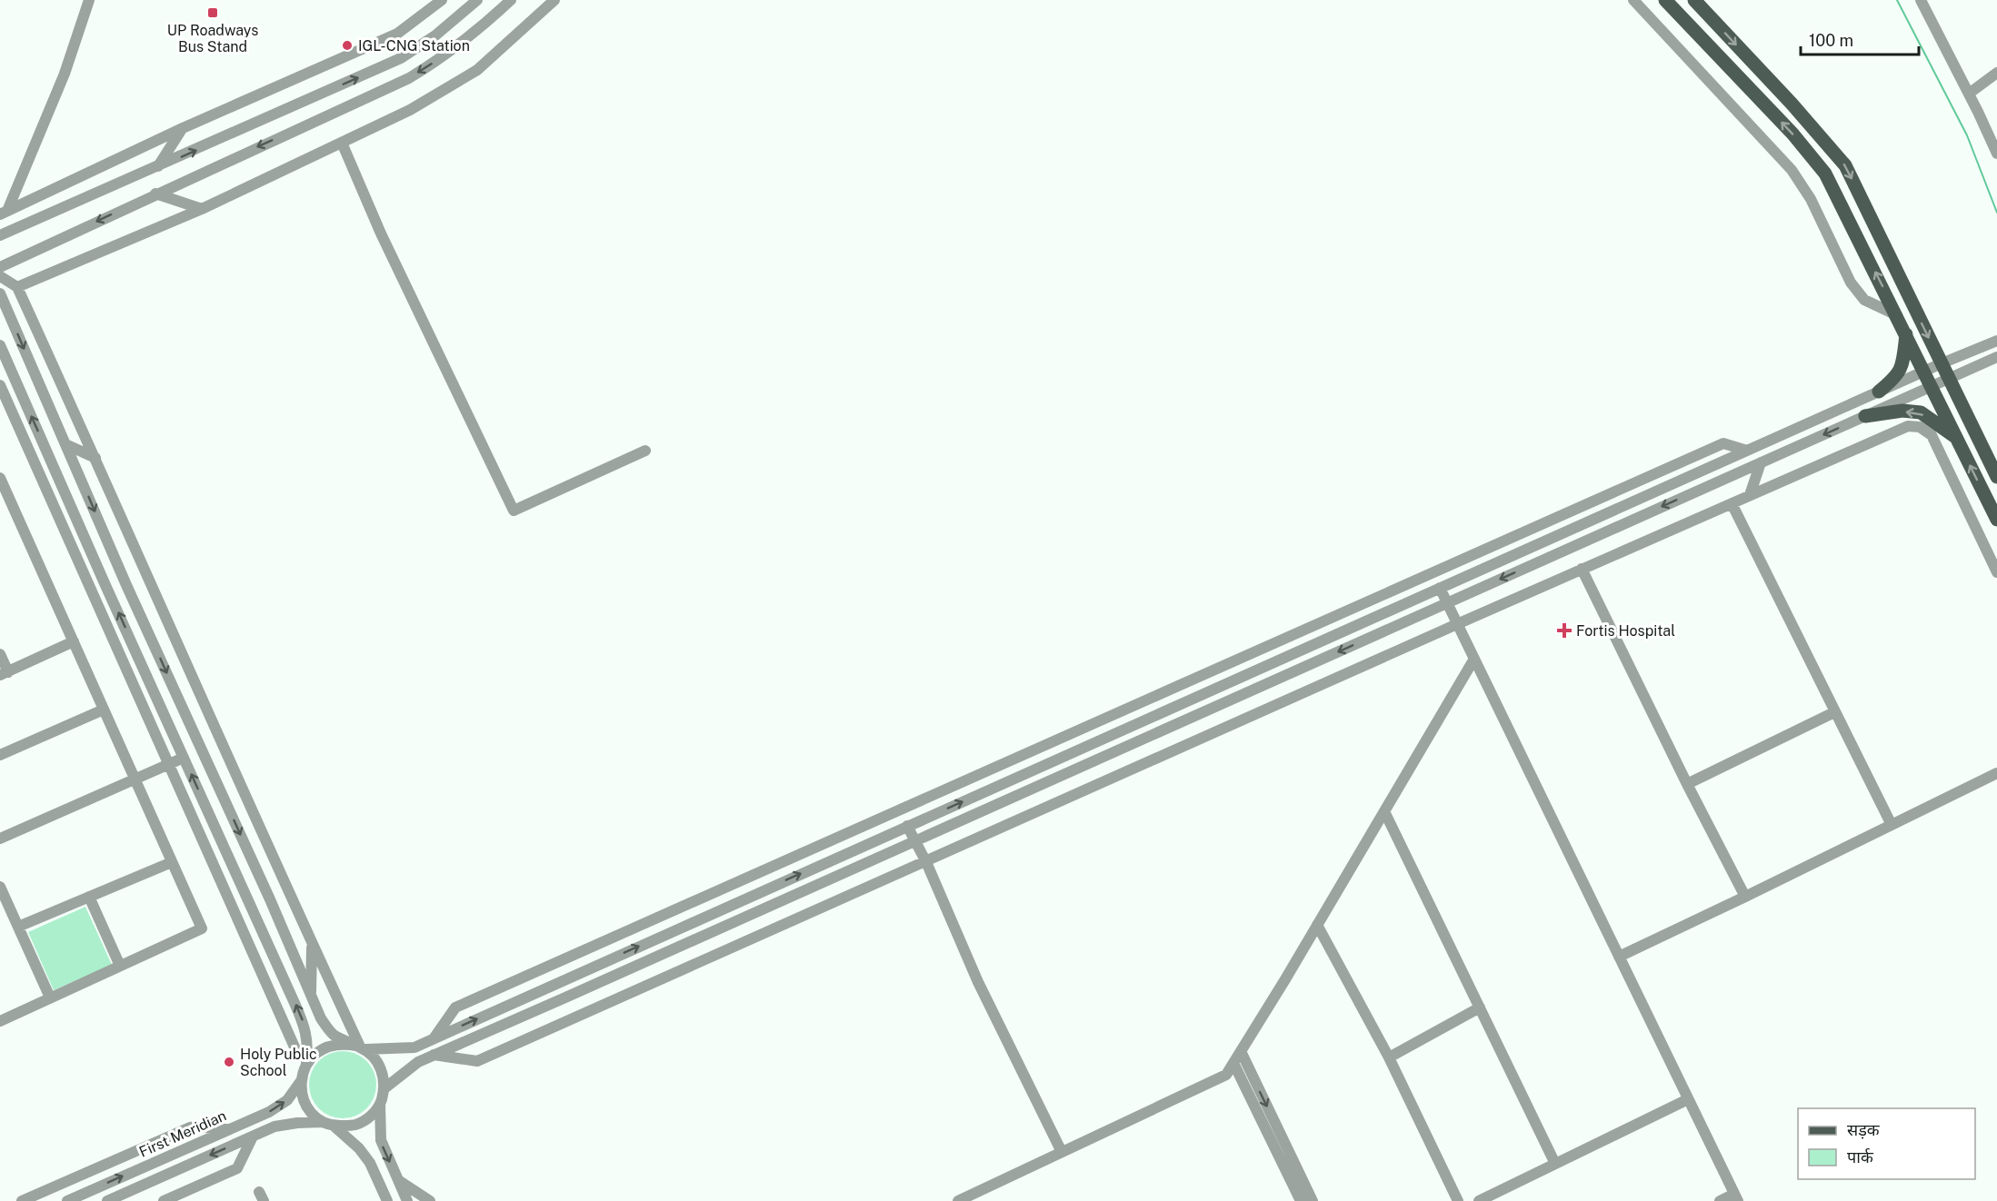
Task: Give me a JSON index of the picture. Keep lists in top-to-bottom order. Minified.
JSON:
{"streets":{"street":["First Meridian"]},"places":{"transit":["UP Roadways Bus Stand"],"other":["IGL-CNG Station","Holy Public School"],"health":["Fortis Hospital"]},"legend":["सड़क","पार्क"],"scale_bar":"100 m"}
